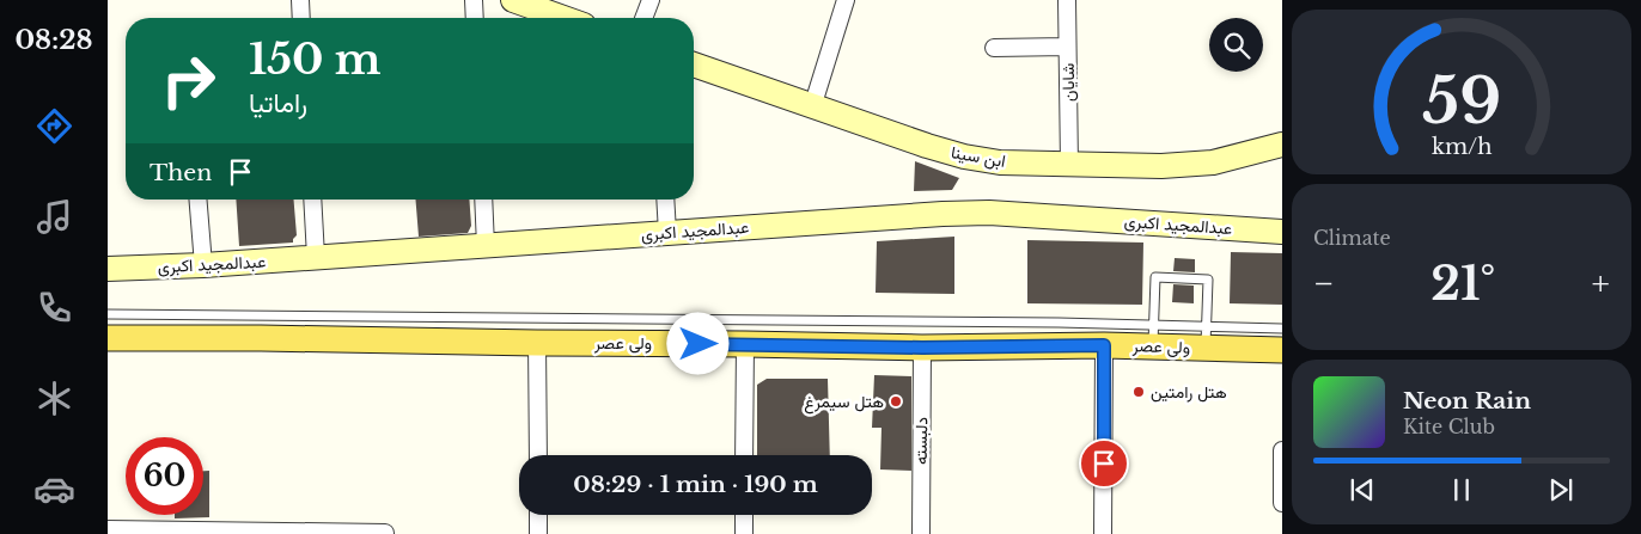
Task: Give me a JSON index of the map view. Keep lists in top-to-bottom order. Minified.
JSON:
{"streets":{"main road":["ولی عصر"],"street":["شایان","ابن سینا","عبدالمجید اکبری","دلبسته"]},"crossings":[["شایان","ابن سینا"],["ولی عصر","دلبسته"]],"places":["هتل رامتین","هتل سیمرغ"],"page":{"tabs":"08:28","turn":["150 m","راماتیا"],"then":"Then","tile":"Climate","heat":["−","21°","+"],"song":["Neon Rain","Kite Club"],"limit":"60","trip":"08:29 · 1 min · 190 m","gauge":["59","km/h"]}}
